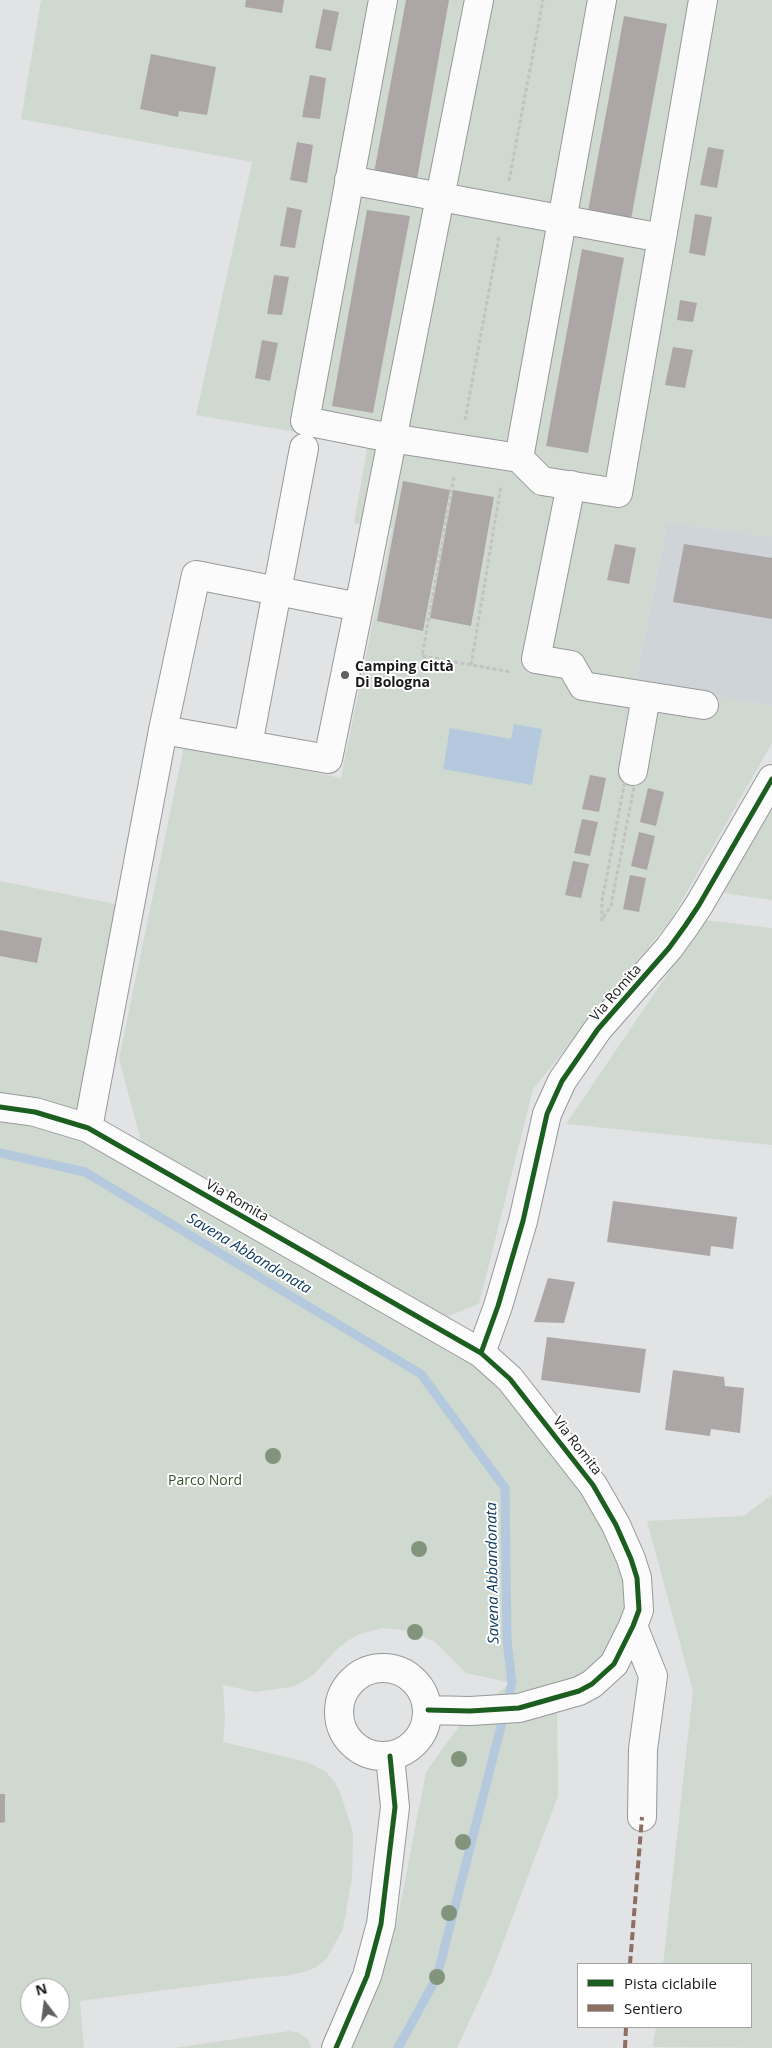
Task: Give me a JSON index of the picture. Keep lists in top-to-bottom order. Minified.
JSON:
{"streets":{"street":["Via Romita"]},"water":["Savena Abbandonata"],"parks":["Parco Nord"],"places":["Camping Città Di Bologna"],"legend":["Pista ciclabile","Sentiero"],"north":"top"}
